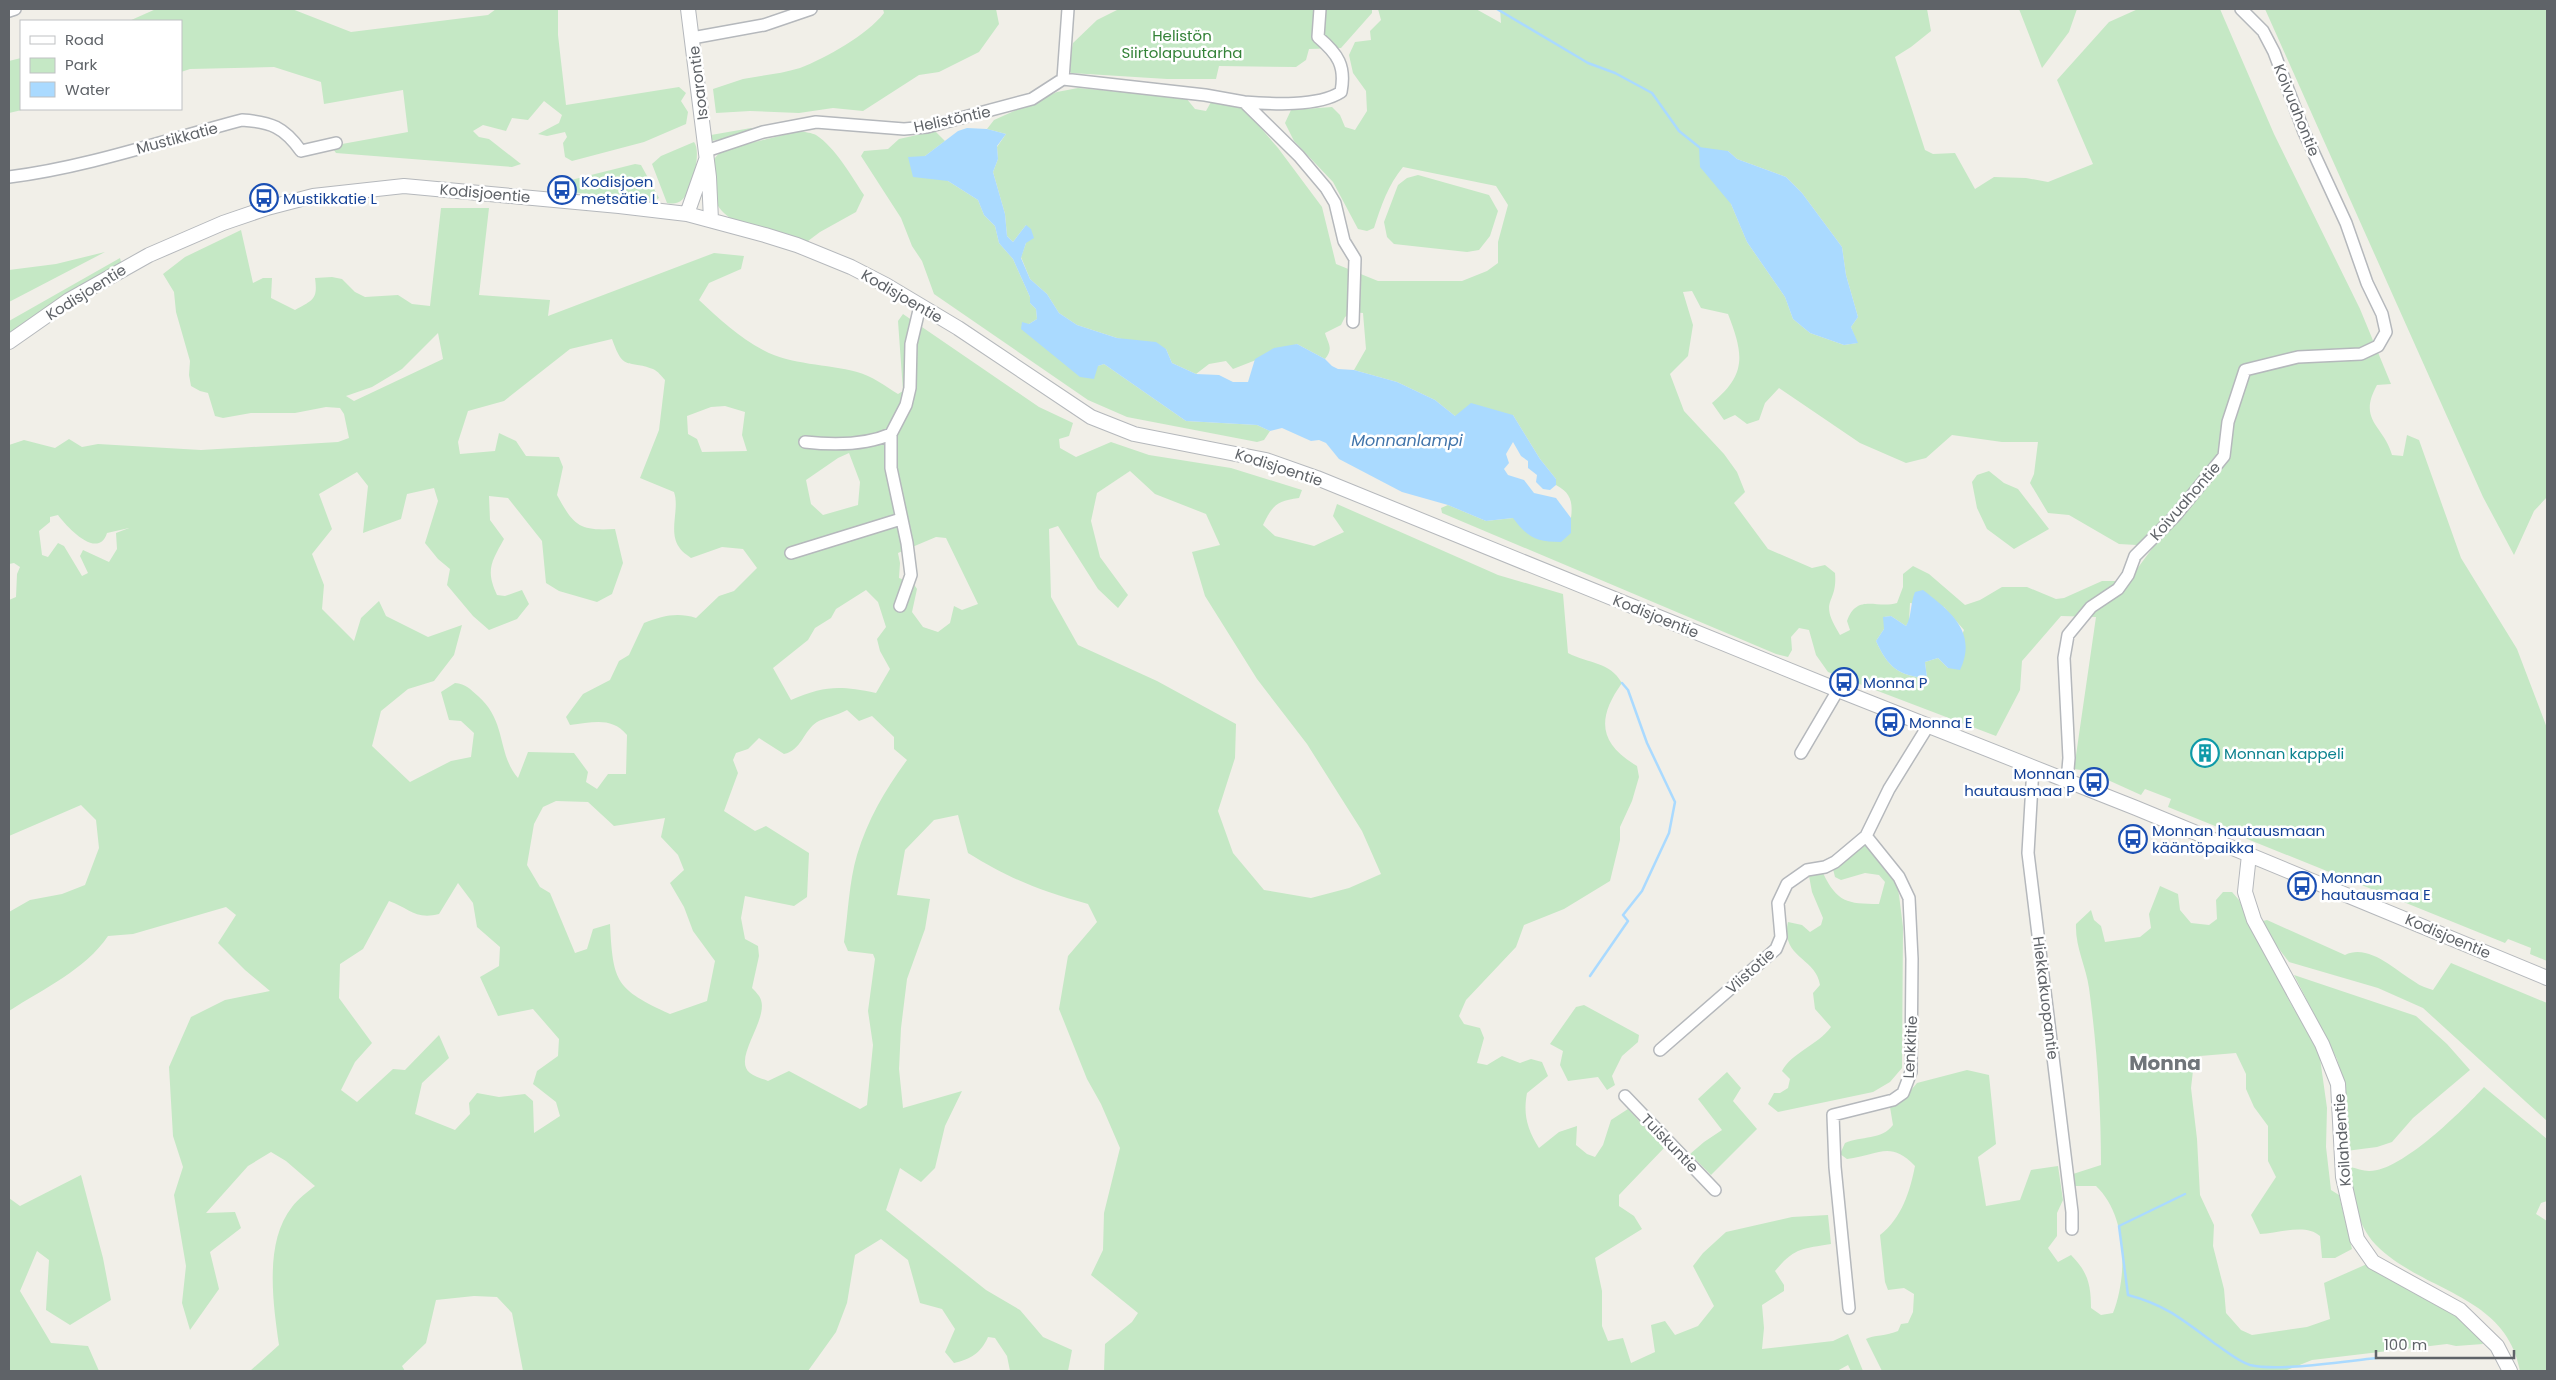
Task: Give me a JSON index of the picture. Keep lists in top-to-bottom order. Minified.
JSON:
{"streets":{"street":["Isoarontie","Koivuahontie","Helistöntie","Mustikkatie","Kodisjoentie","Viistotie","Hiekkakuopantie","Lenkkitie","Koilahdentie","Tuiskuntie"]},"crossings":[["Isoarontie","Helistöntie"],["Isoarontie","Kodisjoentie"],["Koivuahontie","Kodisjoentie"],["Kodisjoentie","Viistotie"],["Kodisjoentie","Hiekkakuopantie"],["Kodisjoentie","Koilahdentie"],["Viistotie","Lenkkitie"]],"districts":["Monna"],"water":["Monnanlampi"],"parks":["Helistön Siirtolapuutarha"],"places":{"bus stop":["Kodisjoen metsätie L","Mustikkatie L","Monna P","Monna E","Monnan hautausmaa P","Monnan hautausmaan kääntöpaikka","Monnan hautausmaa E"],"building":["Monnan kappeli"]},"legend":["Road","Park","Water"],"scale_bar":"100 m"}
